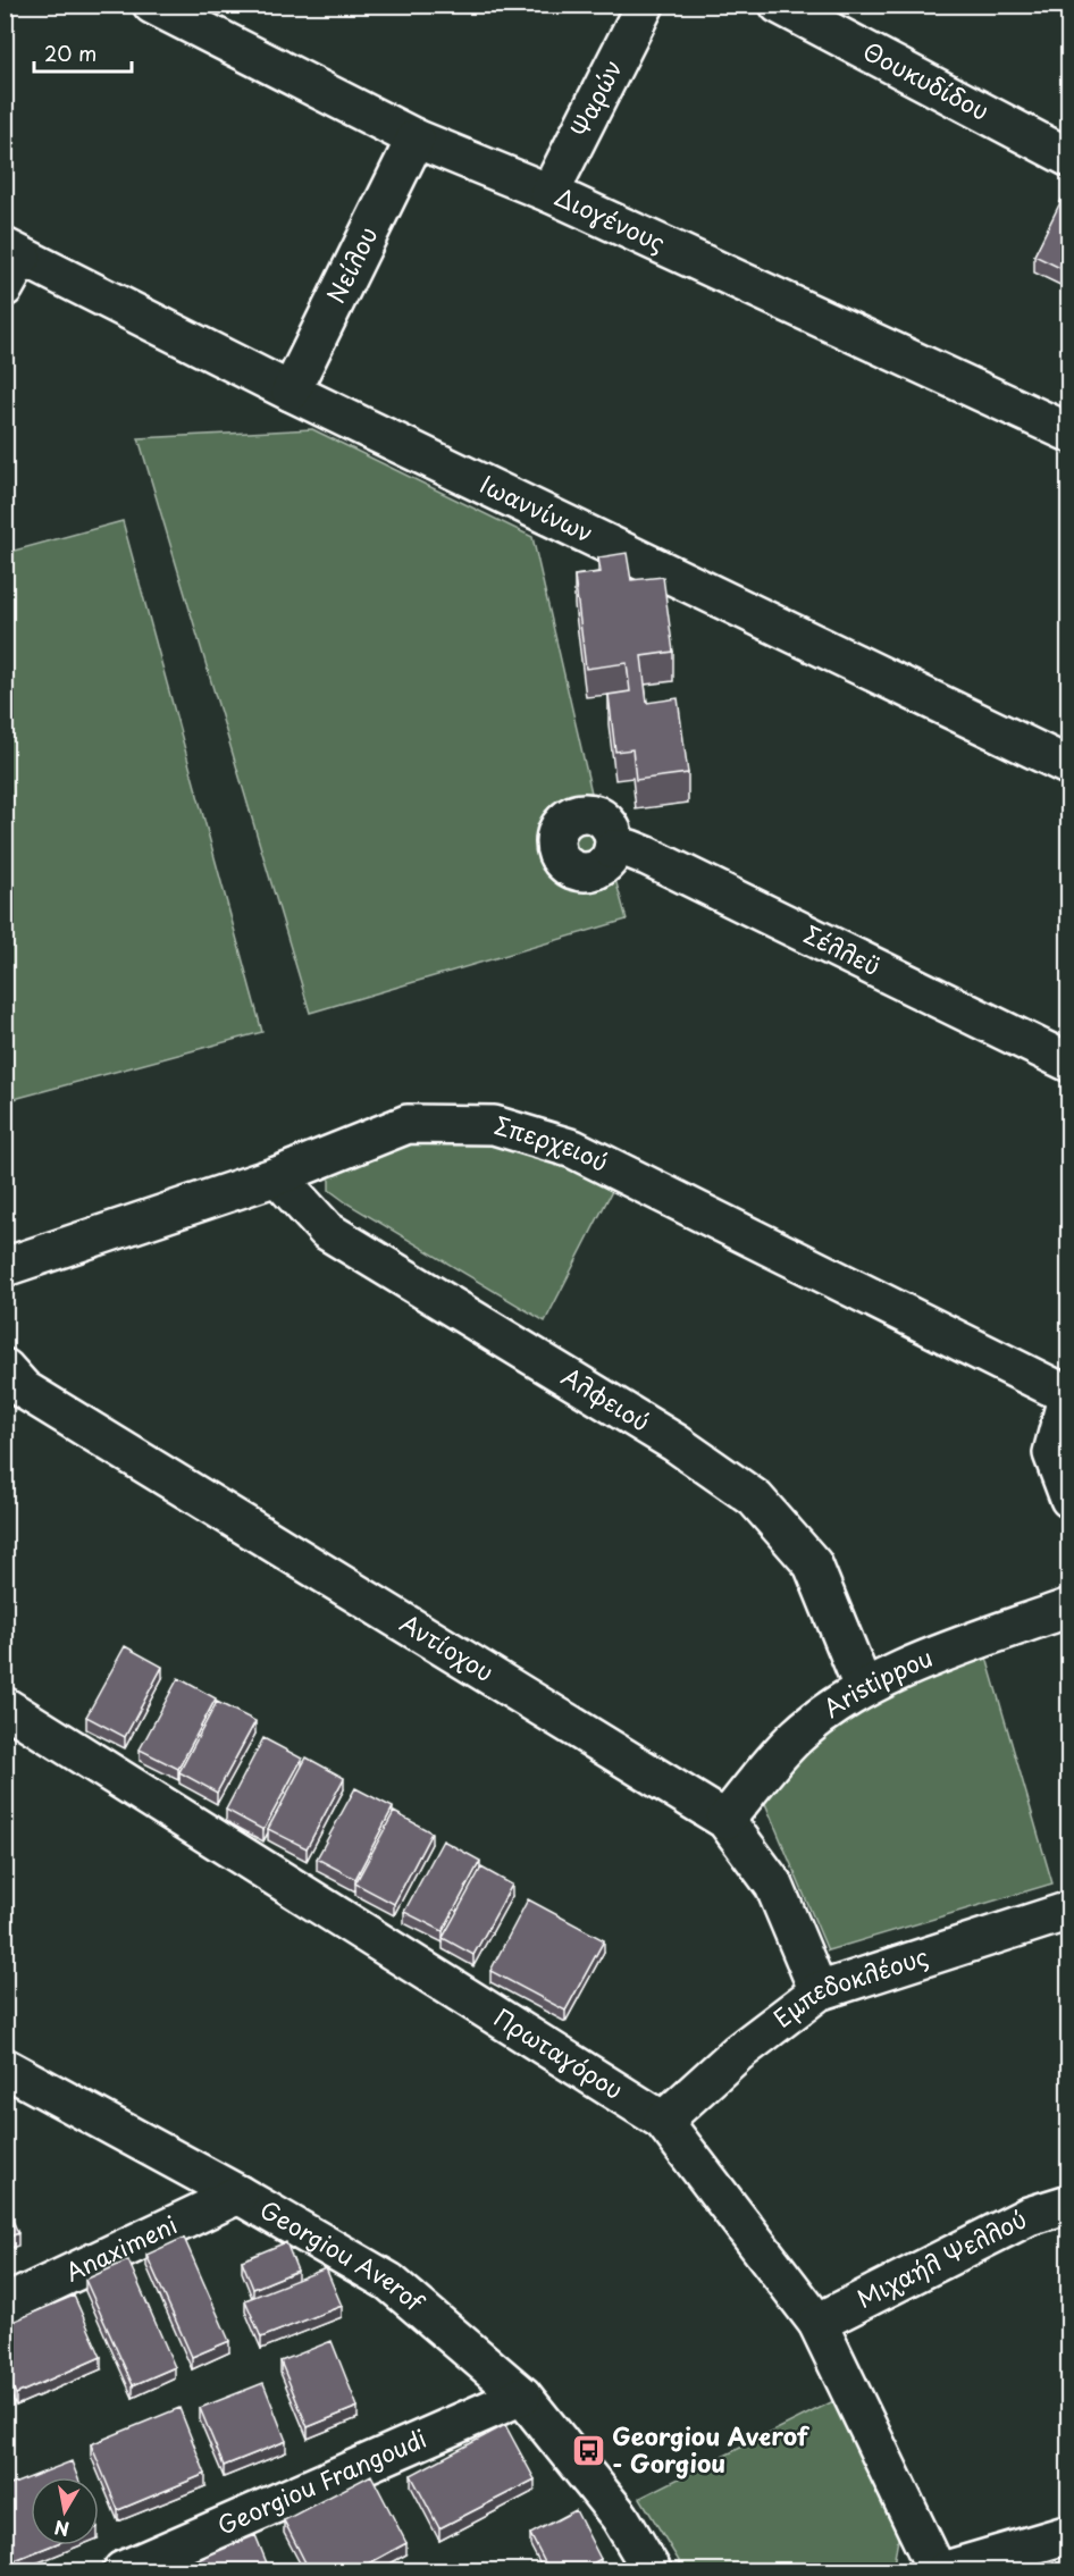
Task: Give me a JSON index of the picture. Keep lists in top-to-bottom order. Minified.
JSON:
{"streets":{"street":["Θουκυδίδου","Ψαρών","Διογένους","Νείλου","Ιωαννίνων","Σέλλεϋ","Σπερχειού","Αλφειού","Αντίοχου","Aristippou","Εμπεδοκλέους","Πρωταγόρου","Anaximeni","Georgiou Averof","Μιχαήλ Ψελλού","Georgiou Frangoudi"]},"crossings":[["Ψαρών","Διογένους"],["Διογένους","Νείλου"],["Νείλου","Ιωαννίνων"],["Σπερχειού","Αλφειού"],["Αλφειού","Aristippou"],["Αντίοχου","Aristippou"],["Αντίοχου","Εμπεδοκλέους"],["Εμπεδοκλέους","Πρωταγόρου"],["Πρωταγόρου","Μιχαήλ Ψελλού"],["Anaximeni","Georgiou Averof"],["Georgiou Averof","Georgiou Frangoudi"]],"places":{"bus stop":["Georgiou Averof - Gorgiou"]},"scale_bar":"20 m","north":"bottom"}
